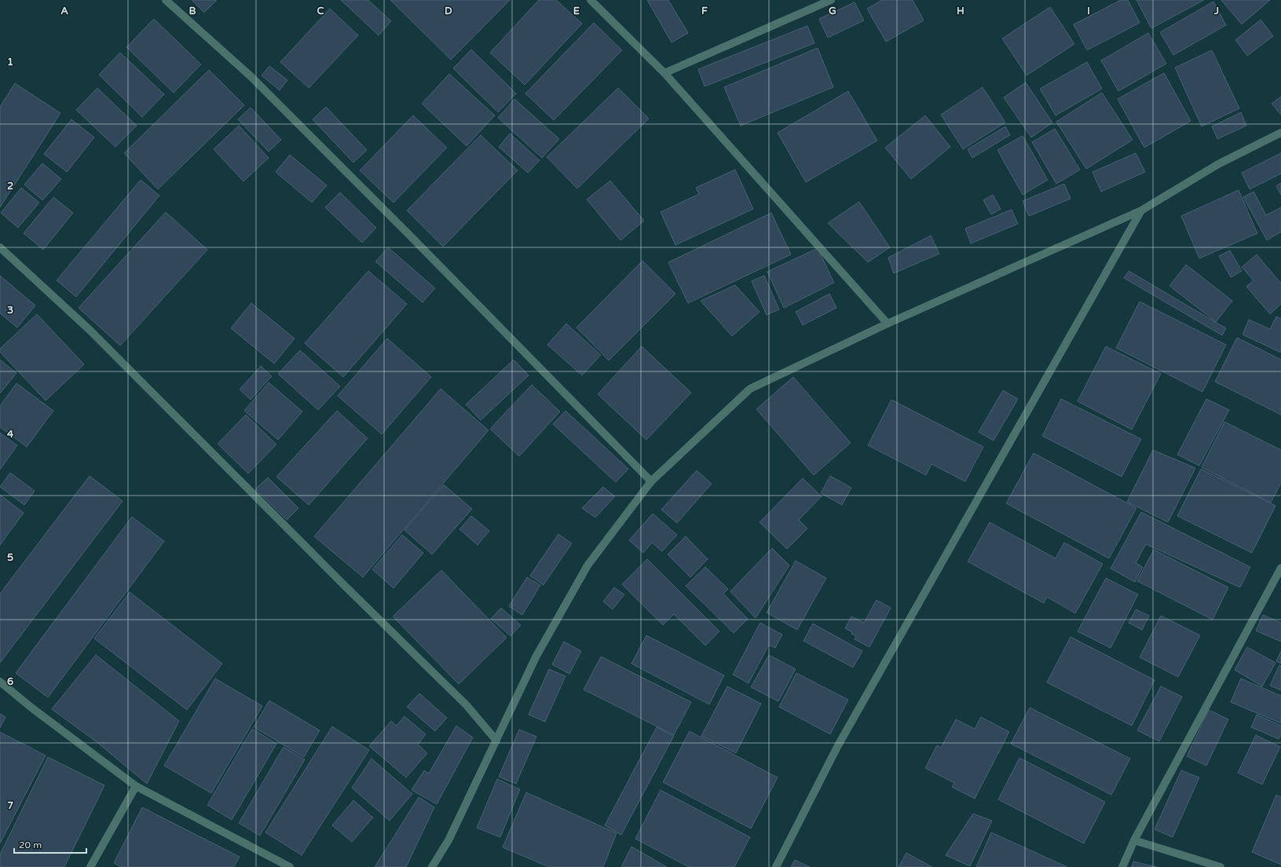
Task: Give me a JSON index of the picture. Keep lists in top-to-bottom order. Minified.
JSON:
{"scale_bar":"20 m","grid":{"columns":["A","B","C","D","E","F","G","H","I","J"],"rows":["1","2","3","4","5","6","7"]}}
